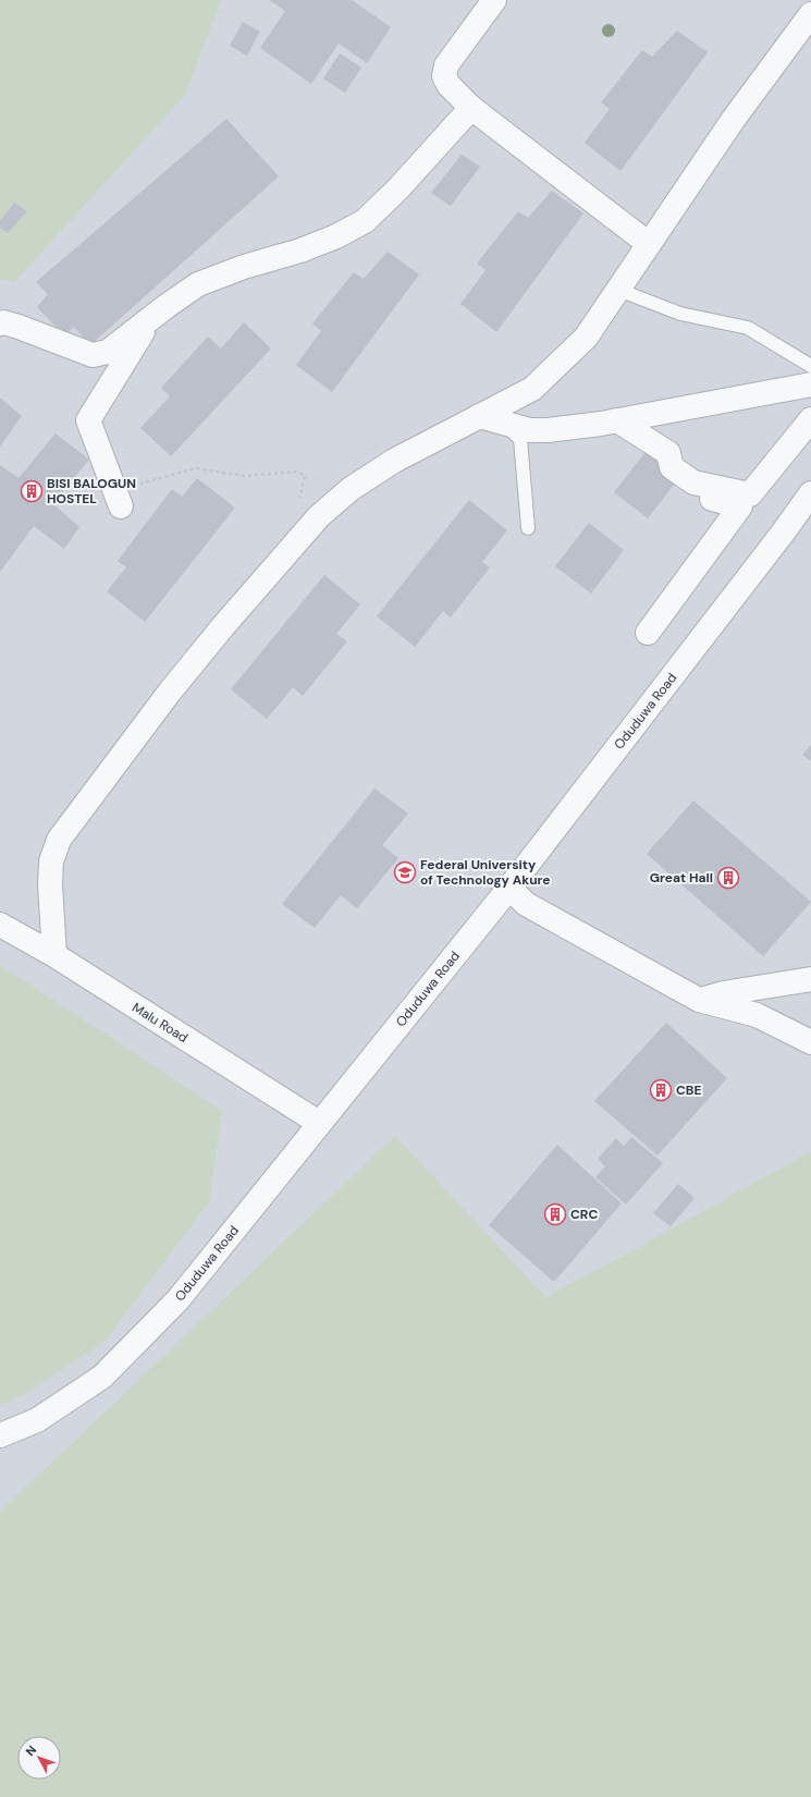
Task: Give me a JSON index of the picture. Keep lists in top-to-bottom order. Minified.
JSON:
{"streets":{"street":["Oduduwa Road","Malu Road"]},"crossings":[["Oduduwa Road","Malu Road"]],"places":{"building":["BISI BALOGUN HOSTEL","Great Hall","CBE","CRC"],"school or university":["Federal University of Technology Akure"]},"north":"top left"}
